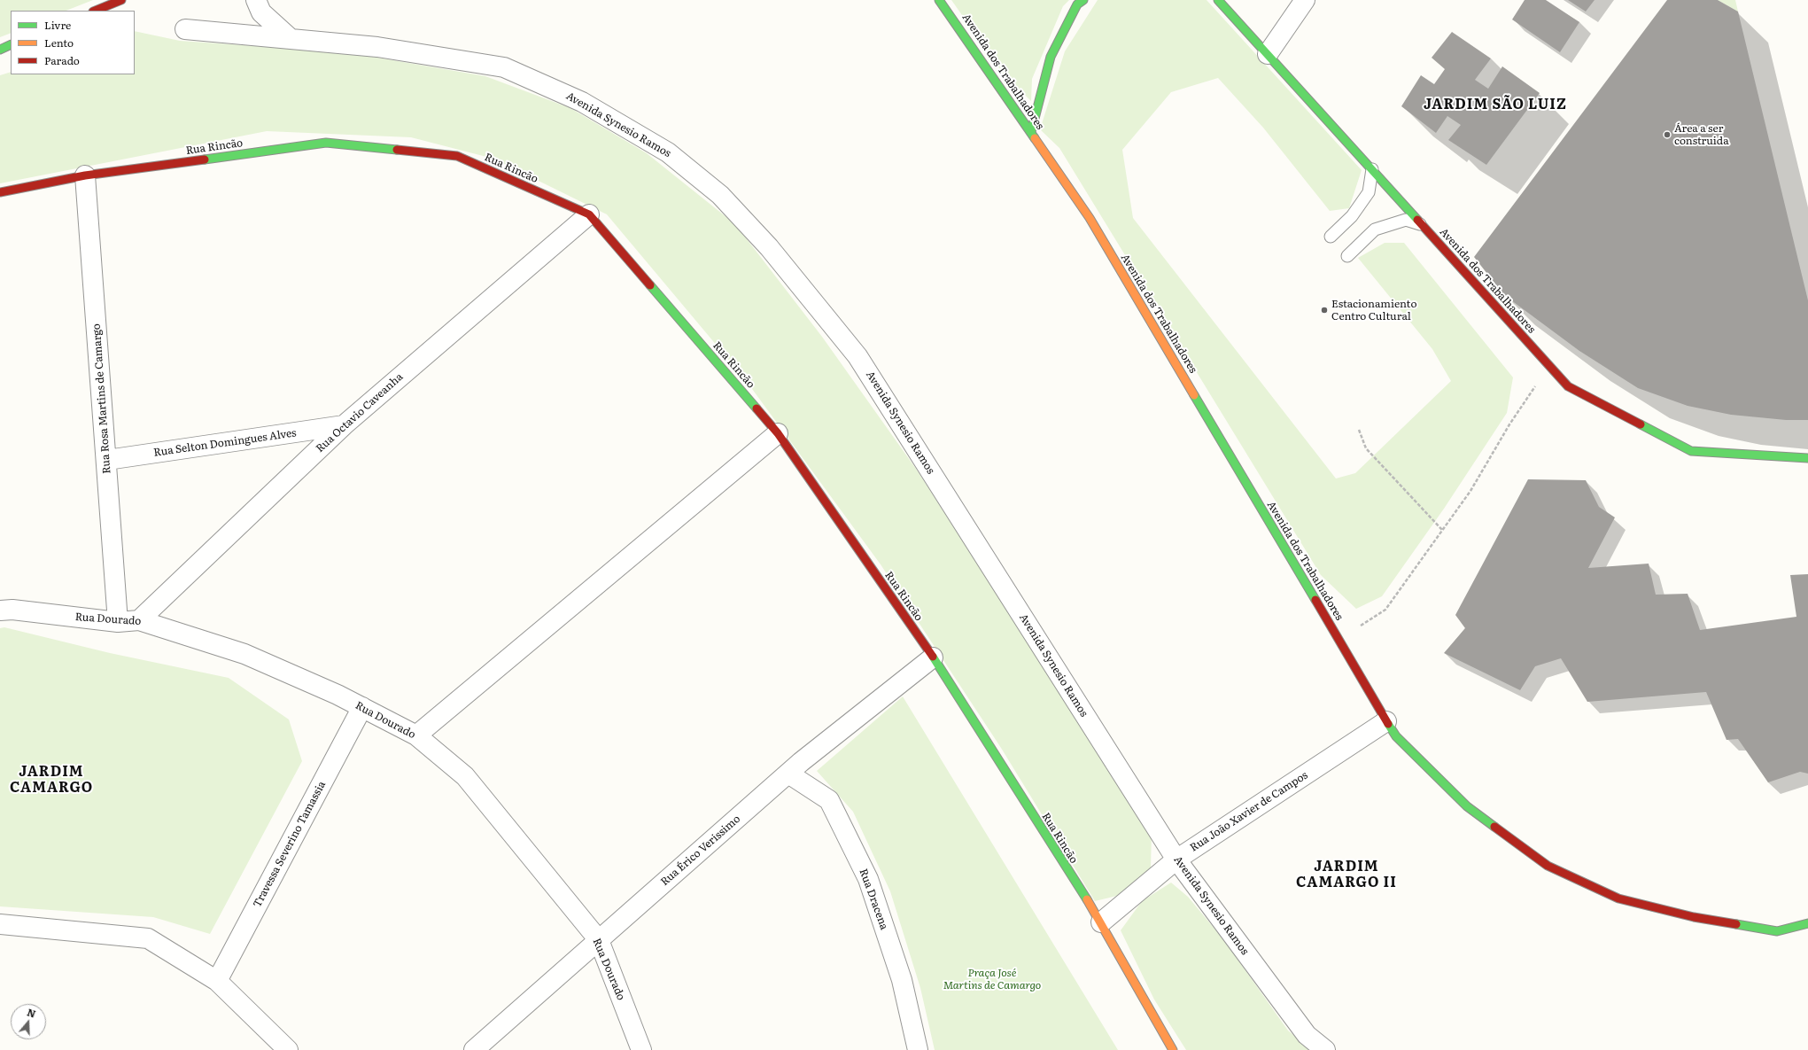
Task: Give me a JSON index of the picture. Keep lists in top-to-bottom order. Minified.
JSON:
{"streets":{"main road":["Avenida dos Trabalhadores","Rua Rincão"],"street":["Avenida Synesio Ramos","Rua Rosa Martins de Camargo","Rua Octavio Caveanha","Rua Selton Domingues Alves","Rua Dourado","Rua João Xavier de Campos","Travessa Severino Tamassia","Rua Érico Verissimo","Rua Dracena"]},"crossings":[["Avenida dos Trabalhadores","Rua João Xavier de Campos"],["Avenida Synesio Ramos","Rua João Xavier de Campos"],["Rua Rincão","Rua Rosa Martins de Camargo"],["Rua Rincão","Rua Octavio Caveanha"],["Rua Rincão","Rua João Xavier de Campos"],["Rua Rincão","Rua Érico Verissimo"],["Rua Rosa Martins de Camargo","Rua Selton Domingues Alves"],["Rua Rosa Martins de Camargo","Rua Dourado"],["Rua Octavio Caveanha","Rua Selton Domingues Alves"],["Rua Octavio Caveanha","Rua Dourado"],["Rua Dourado","Travessa Severino Tamassia"],["Rua Dourado","Rua Érico Verissimo"],["Rua Érico Verissimo","Rua Dracena"]],"districts":["JARDIM SÃO LUIZ","JARDIM CAMARGO","JARDIM CAMARGO II"],"parks":["Praça José Martins de Camargo"],"places":["Área a ser construida","Estacionamiento Centro Cultural"],"legend":["Livre","Lento","Parado"],"north":"top"}
